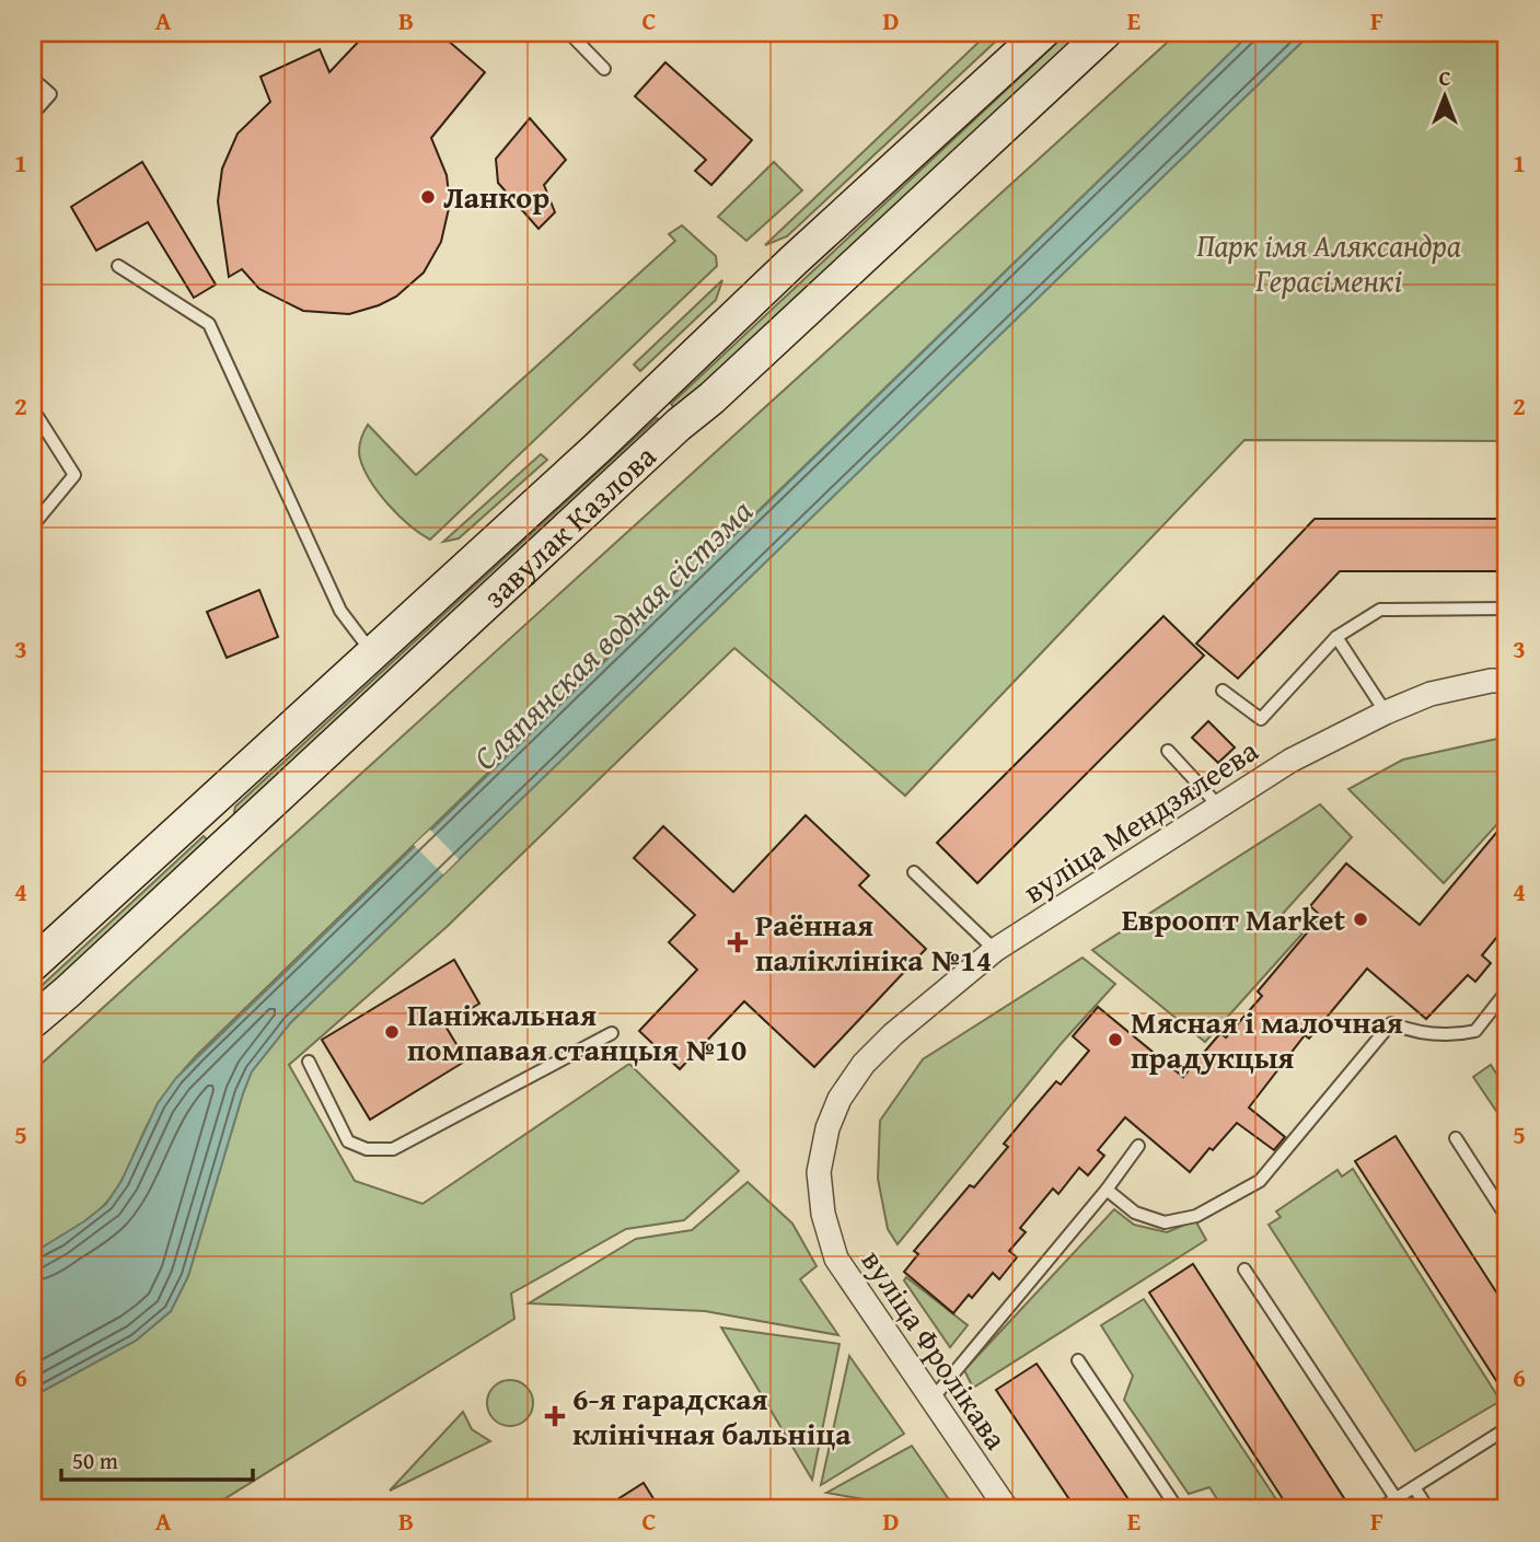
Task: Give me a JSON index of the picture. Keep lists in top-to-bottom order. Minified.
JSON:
{"streets":{"main road":["завулак Казлова"],"street":["вуліца Мендзялеева","вуліца Фролікава"]},"crossings":[["вуліца Мендзялеева","вуліца Фролікава"]],"water":["Сляпянская водная сістэма"],"parks":["Парк імя Аляксандра Герасіменкі"],"places":{"other":["Ланкор","Евроопт Market","Паніжальная помпавая станцыя №10","Мясная і малочная прадукцыя"],"health":["Раённая паліклініка №14","6-я гарадская клінічная бальніца"]},"scale_bar":"50 m","north":"top","grid":{"columns":["A","B","C","D","E","F"],"rows":["1","2","3","4","5","6"]}}
